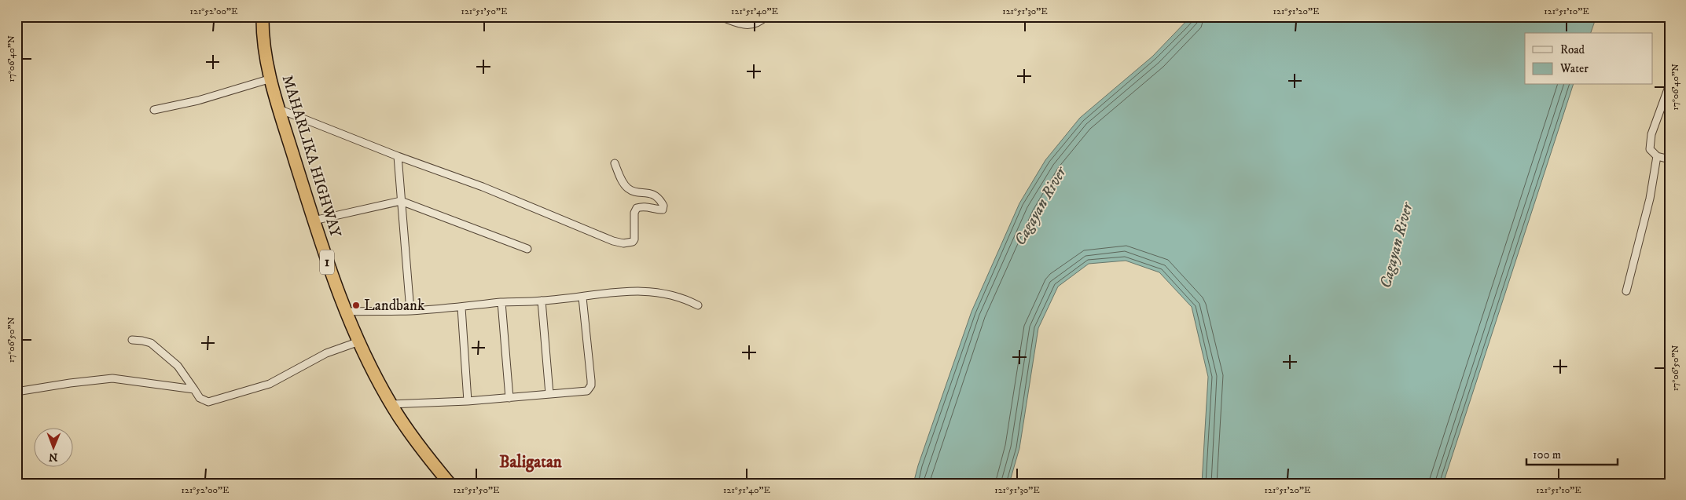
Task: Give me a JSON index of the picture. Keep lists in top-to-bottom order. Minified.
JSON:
{"streets":{"highway":["MAHARLIKA HIGHWAY","1"]},"districts":["Baligatan"],"water":["Cagayan River"],"places":["Landbank"],"legend":["Road","Water"],"scale_bar":"100 m","north":"bottom","coordinates":["121°52'00\"E","121°51'50\"E","121°51'40\"E","121°51'30\"E","121°51'20\"E","121°51'10\"E","17°06'40\"N","17°06'50\"N"]}
